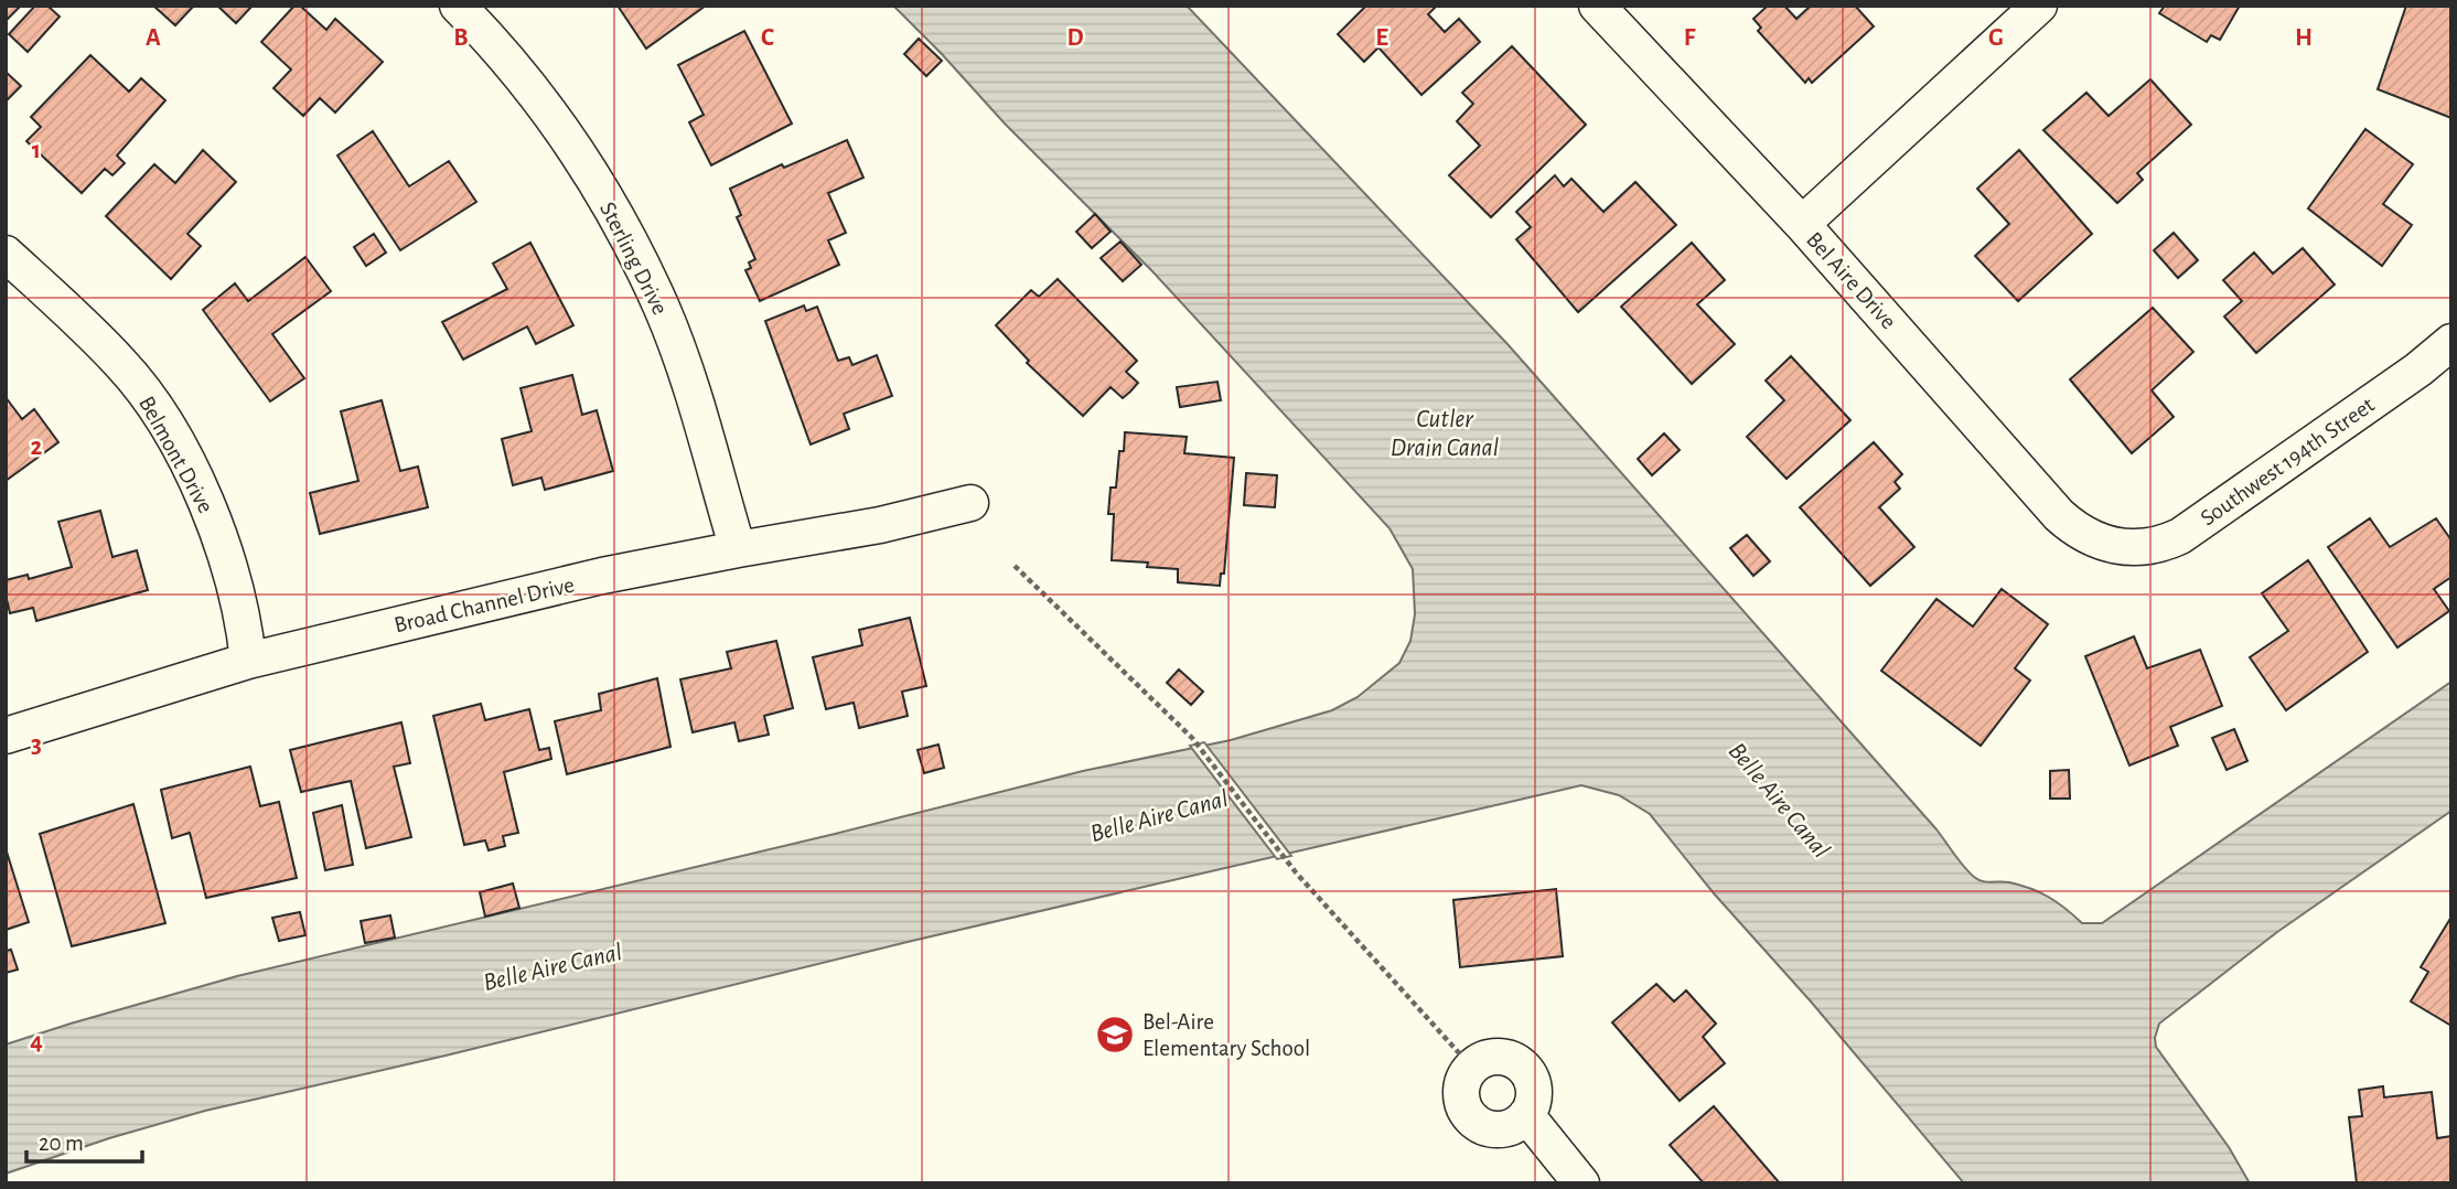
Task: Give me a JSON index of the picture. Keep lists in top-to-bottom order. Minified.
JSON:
{"streets":{"street":["Sterling Drive","Bel Aire Drive","Belmont Drive","Southwest 194th Street","Broad Channel Drive"]},"crossings":[["Sterling Drive","Broad Channel Drive"],["Bel Aire Drive","Southwest 194th Street"],["Belmont Drive","Broad Channel Drive"]],"water":["Cutler Drain Canal","Belle Aire Canal"],"places":{"school or university":["Bel-Aire Elementary School"]},"scale_bar":"20 m","grid":{"columns":["A","B","C","D","E","F","G","H"],"rows":["1","2","3","4"]}}
